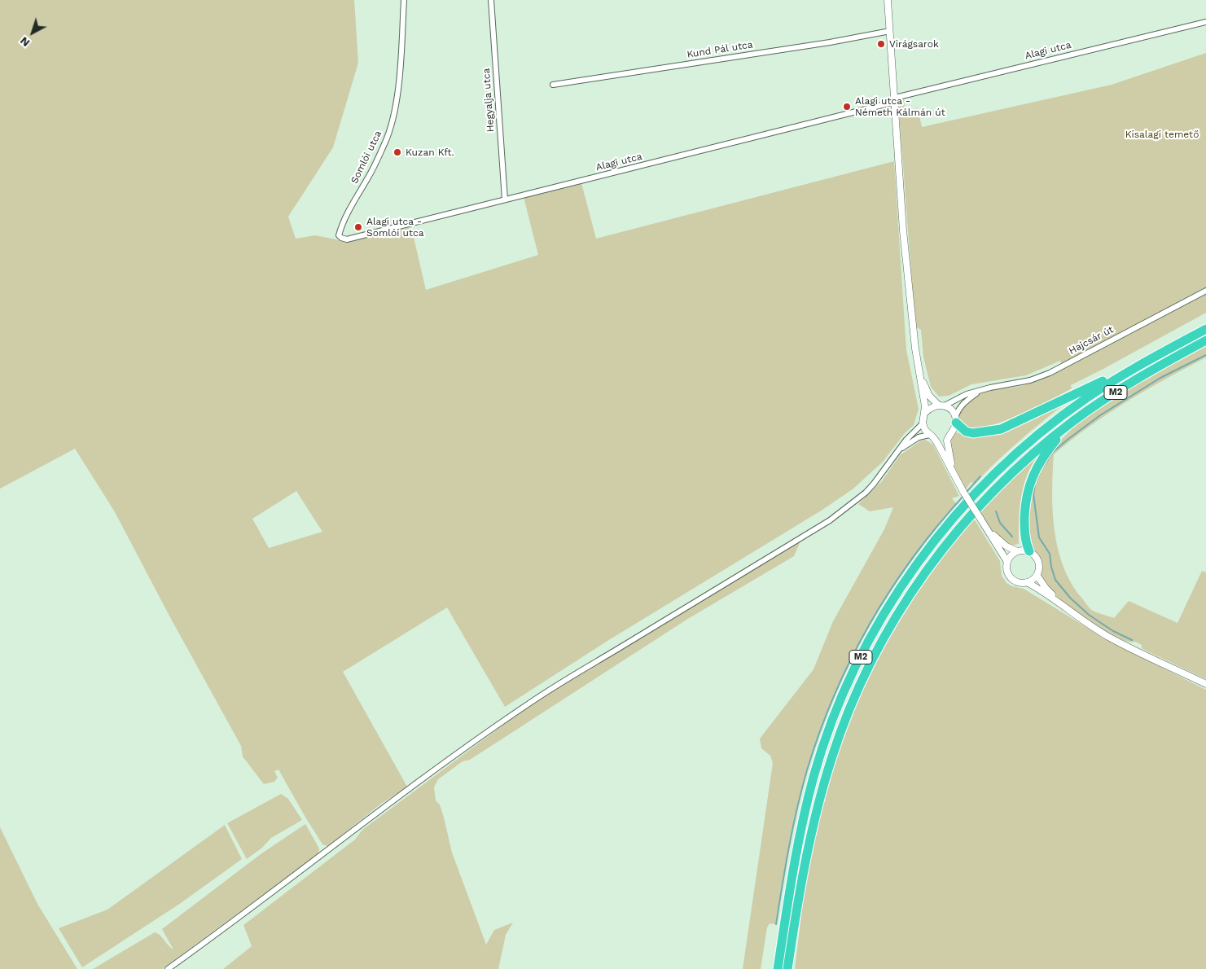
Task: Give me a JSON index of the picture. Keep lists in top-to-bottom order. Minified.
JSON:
{"streets":{"highway":["M2"],"street":["Kund Pál utca","Alagi utca","Hegyalja utca","Somlói utca","Hajcsár út"]},"crossings":[["Alagi utca","Hegyalja utca"],["Alagi utca","Somlói utca"]],"parks":["Kisalagi temető"],"places":["Virágsarok","Alagi utca - Németh Kálmán út","Kuzan Kft.","Alagi utca - Somlói utca"],"north":"bottom left"}
